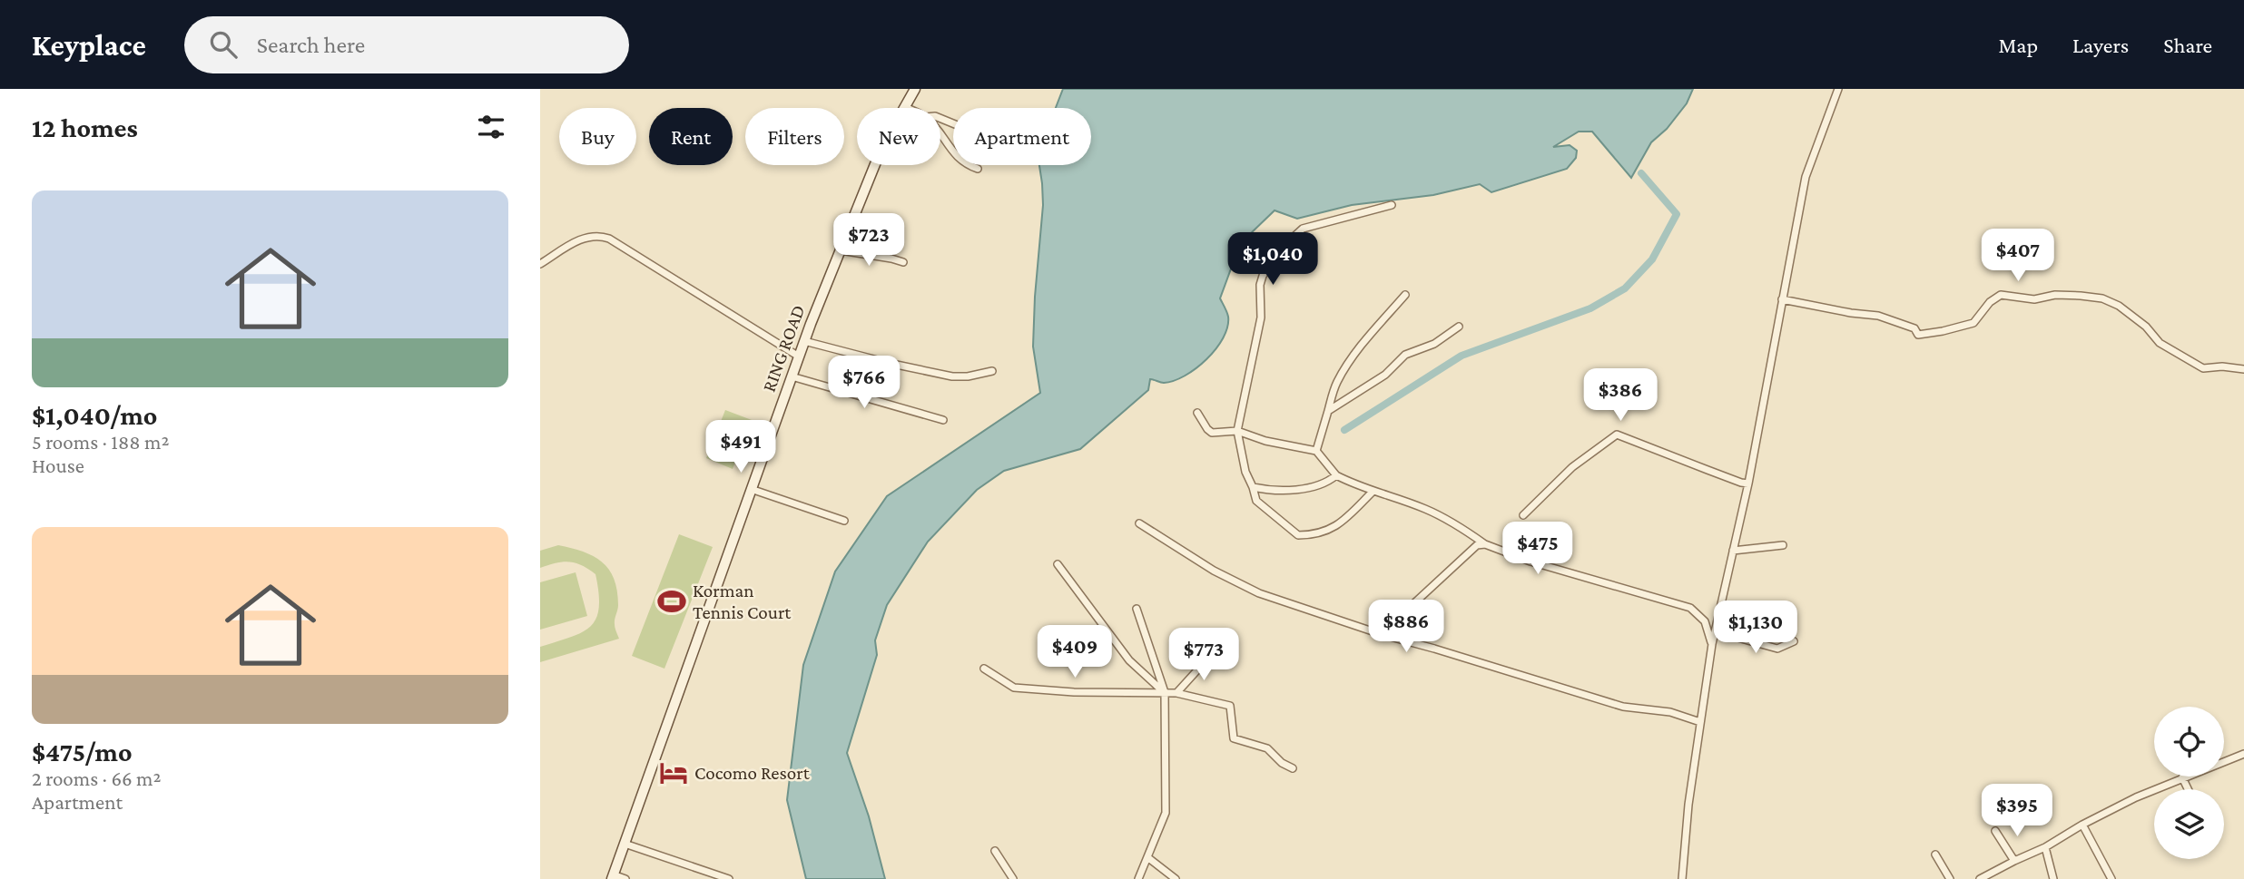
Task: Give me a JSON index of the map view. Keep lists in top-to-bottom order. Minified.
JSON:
{"streets":{"main road":["RING ROAD"]},"places":{"sports":["Korman Tennis Court"],"hotel":["Cocomo Resort"]},"page":{"header":"Keyplace","search":"Search here","nav":["Map","Layers","Share"],"heading":"12 homes","chip":["Buy","Rent","Filters","New","Apartment"],"list":[{"name":"$1,040/mo","note":"5 rooms · 188 m² · House"},{"name":"$475/mo","note":"2 rooms · 66 m² · Apartment"}],"price":["$723","$407","$1,040","$766","$386","$491","$475","$886","$1,130","$409","$773","$395"]}}
